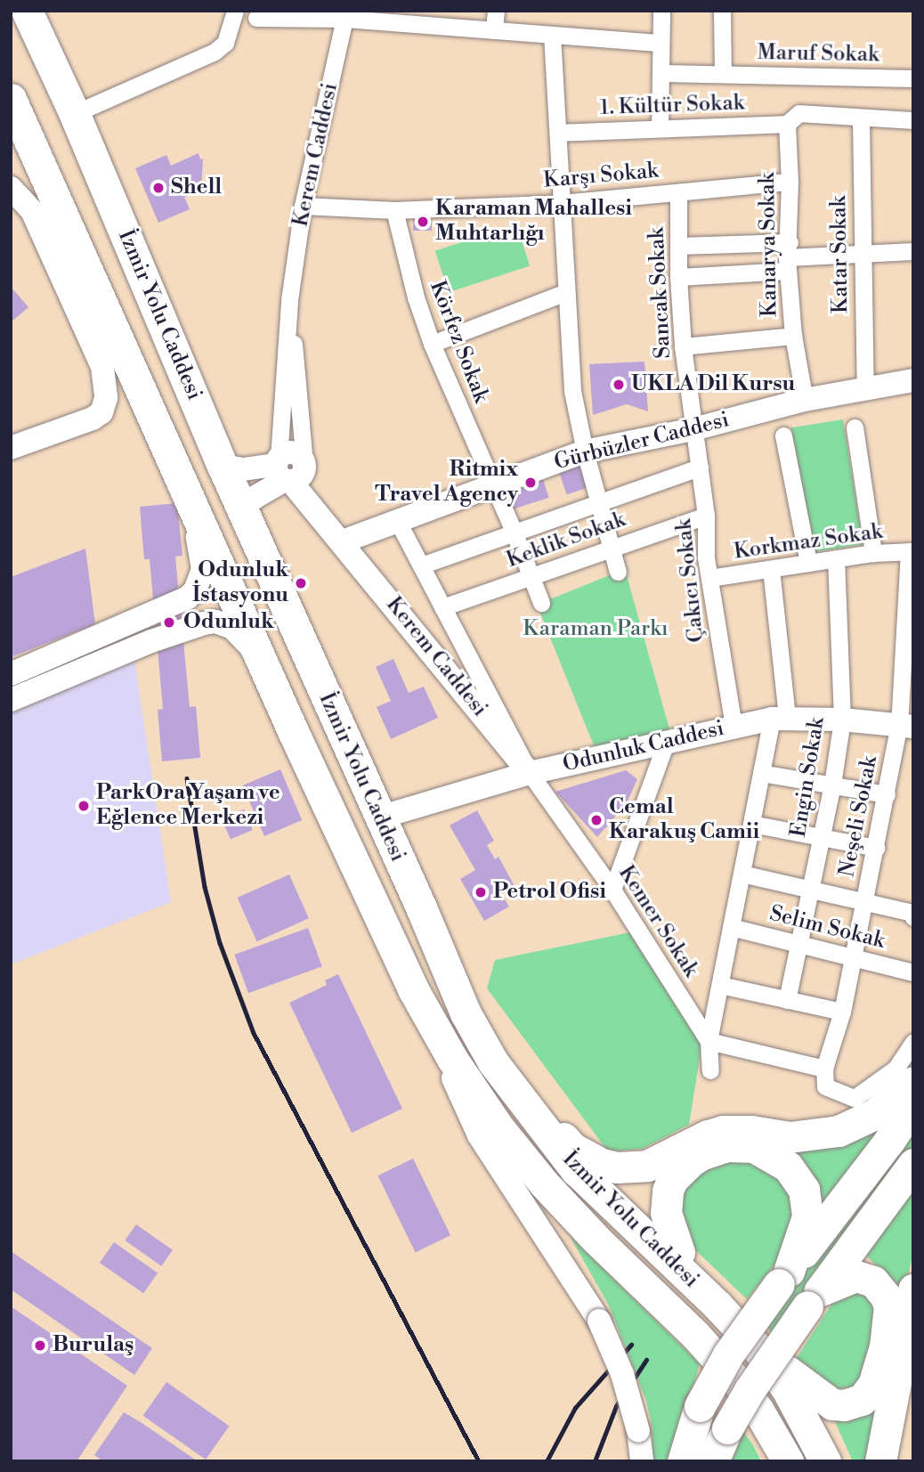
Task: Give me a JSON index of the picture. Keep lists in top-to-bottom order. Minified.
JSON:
{"streets":{"highway":["İzmir Yolu Caddesi"],"street":["Maruf Sokak","1. Kültür Sokak","Kerem Caddesi","Karşı Sokak","Kanarya Sokak","Katar Sokak","Sancak Sokak","Körfez Sokak","Gürbüzler Caddesi","Keklik Sokak","Korkmaz Sokak","Çakıcı Sokak","Odunluk Caddesi","Engin Sokak","Neşeli Sokak","Kemer Sokak","Selim Sokak"]},"crossings":[["1. Kültür Sokak","Kanarya Sokak"],["1. Kültür Sokak","Katar Sokak"],["Kerem Caddesi","Karşı Sokak"],["Kerem Caddesi","Gürbüzler Caddesi"],["Kerem Caddesi","Odunluk Caddesi"],["Kerem Caddesi","Kemer Sokak"],["Karşı Sokak","Kanarya Sokak"],["Karşı Sokak","Sancak Sokak"],["Karşı Sokak","Körfez Sokak"],["Kanarya Sokak","Gürbüzler Caddesi"],["Katar Sokak","Gürbüzler Caddesi"],["Sancak Sokak","Gürbüzler Caddesi"],["Sancak Sokak","Çakıcı Sokak"],["İzmir Yolu Caddesi","Odunluk Caddesi"],["Körfez Sokak","Gürbüzler Caddesi"],["Körfez Sokak","Keklik Sokak"],["Gürbüzler Caddesi","Çakıcı Sokak"],["Gürbüzler Caddesi","Kemer Sokak"],["Keklik Sokak","Çakıcı Sokak"],["Keklik Sokak","Kemer Sokak"],["Korkmaz Sokak","Çakıcı Sokak"],["Korkmaz Sokak","Engin Sokak"],["Korkmaz Sokak","Neşeli Sokak"],["Çakıcı Sokak","Odunluk Caddesi"],["Odunluk Caddesi","Engin Sokak"],["Odunluk Caddesi","Neşeli Sokak"],["Odunluk Caddesi","Kemer Sokak"],["Engin Sokak","Selim Sokak"],["Neşeli Sokak","Selim Sokak"]],"parks":["Karaman Parkı"],"places":["Shell","Karaman Mahallesi Muhtarlığı","UKLA Dil Kursu","Ritmix Travel Agency","Odunluk İstasyonu","Odunluk","ParkOra Yaşam ve Eğlence Merkezi","Cemal Karakuş Camii","Petrol Ofisi","Burulaş"]}
